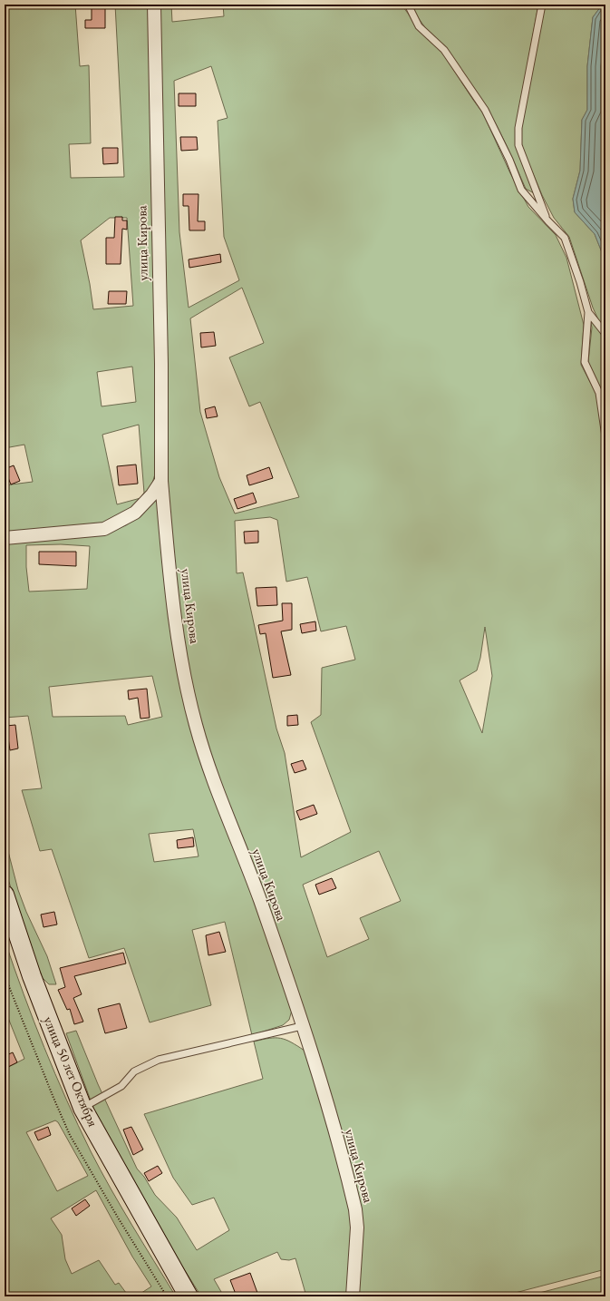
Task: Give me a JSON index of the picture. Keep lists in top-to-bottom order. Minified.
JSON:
{"streets":{"main road":["улица 50 лет Октября"],"street":["улица Кирова"]}}
